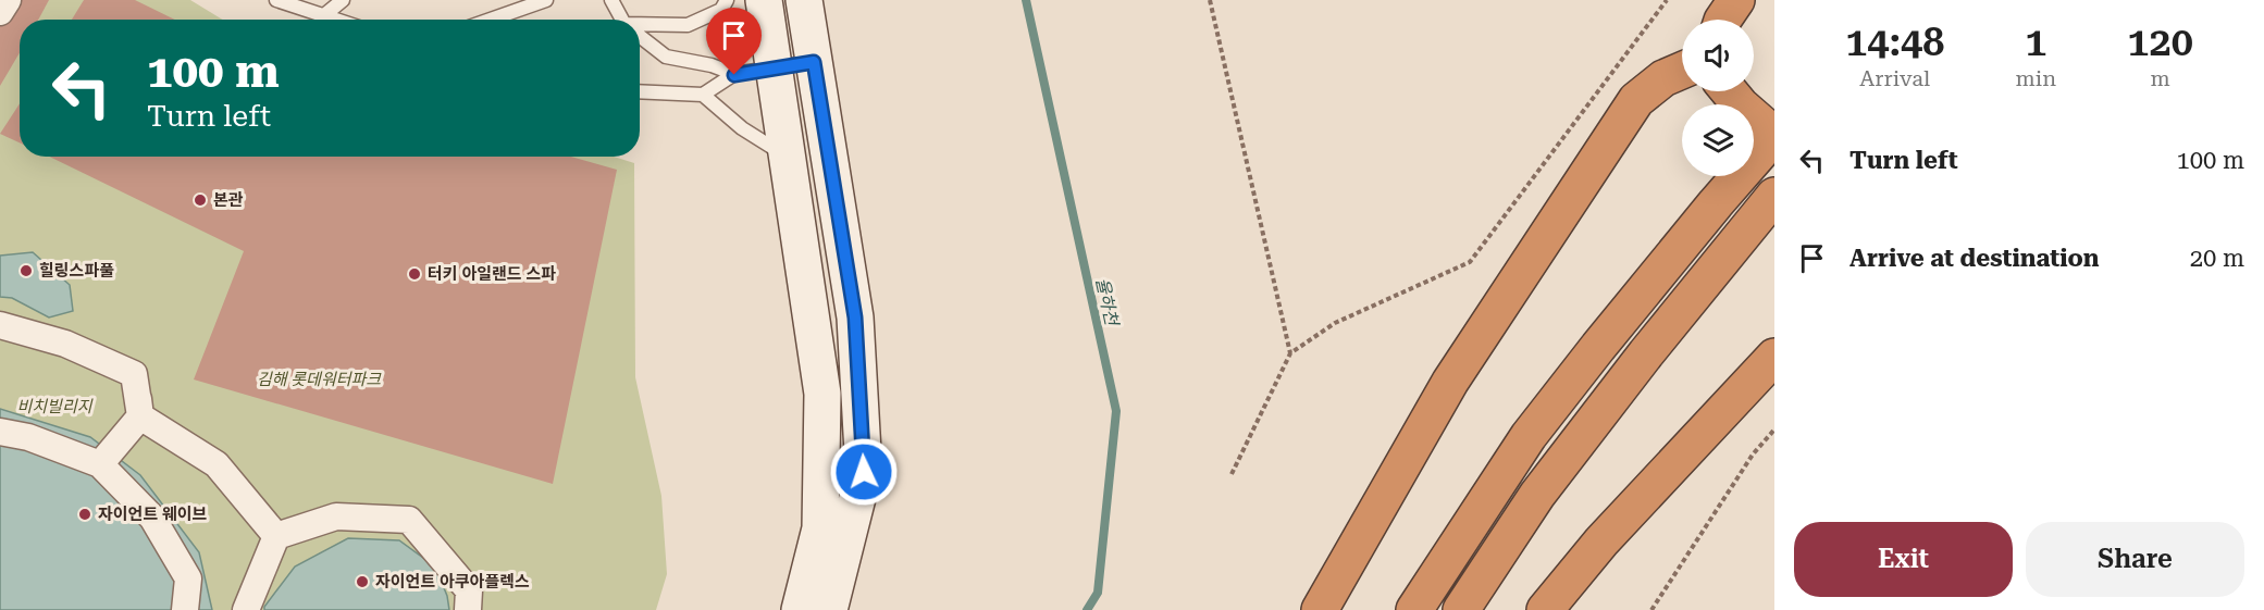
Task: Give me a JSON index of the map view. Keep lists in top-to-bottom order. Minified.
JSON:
{"water":["율하천"],"parks":["김해 롯데워터파크","비치빌리지"],"places":["본관","힐링스파풀","터키 아일랜드 스파","자이언트 웨이브","자이언트 아쿠아플렉스"],"page":{"eta":["14:48","Arrival","1","min","120","m"],"turn":["100 m","Turn left"],"list":[{"name":"Turn left","value":"100 m"},{"name":"Arrive at destination","value":"20 m"}],"buttons":["Exit","Share"]}}
